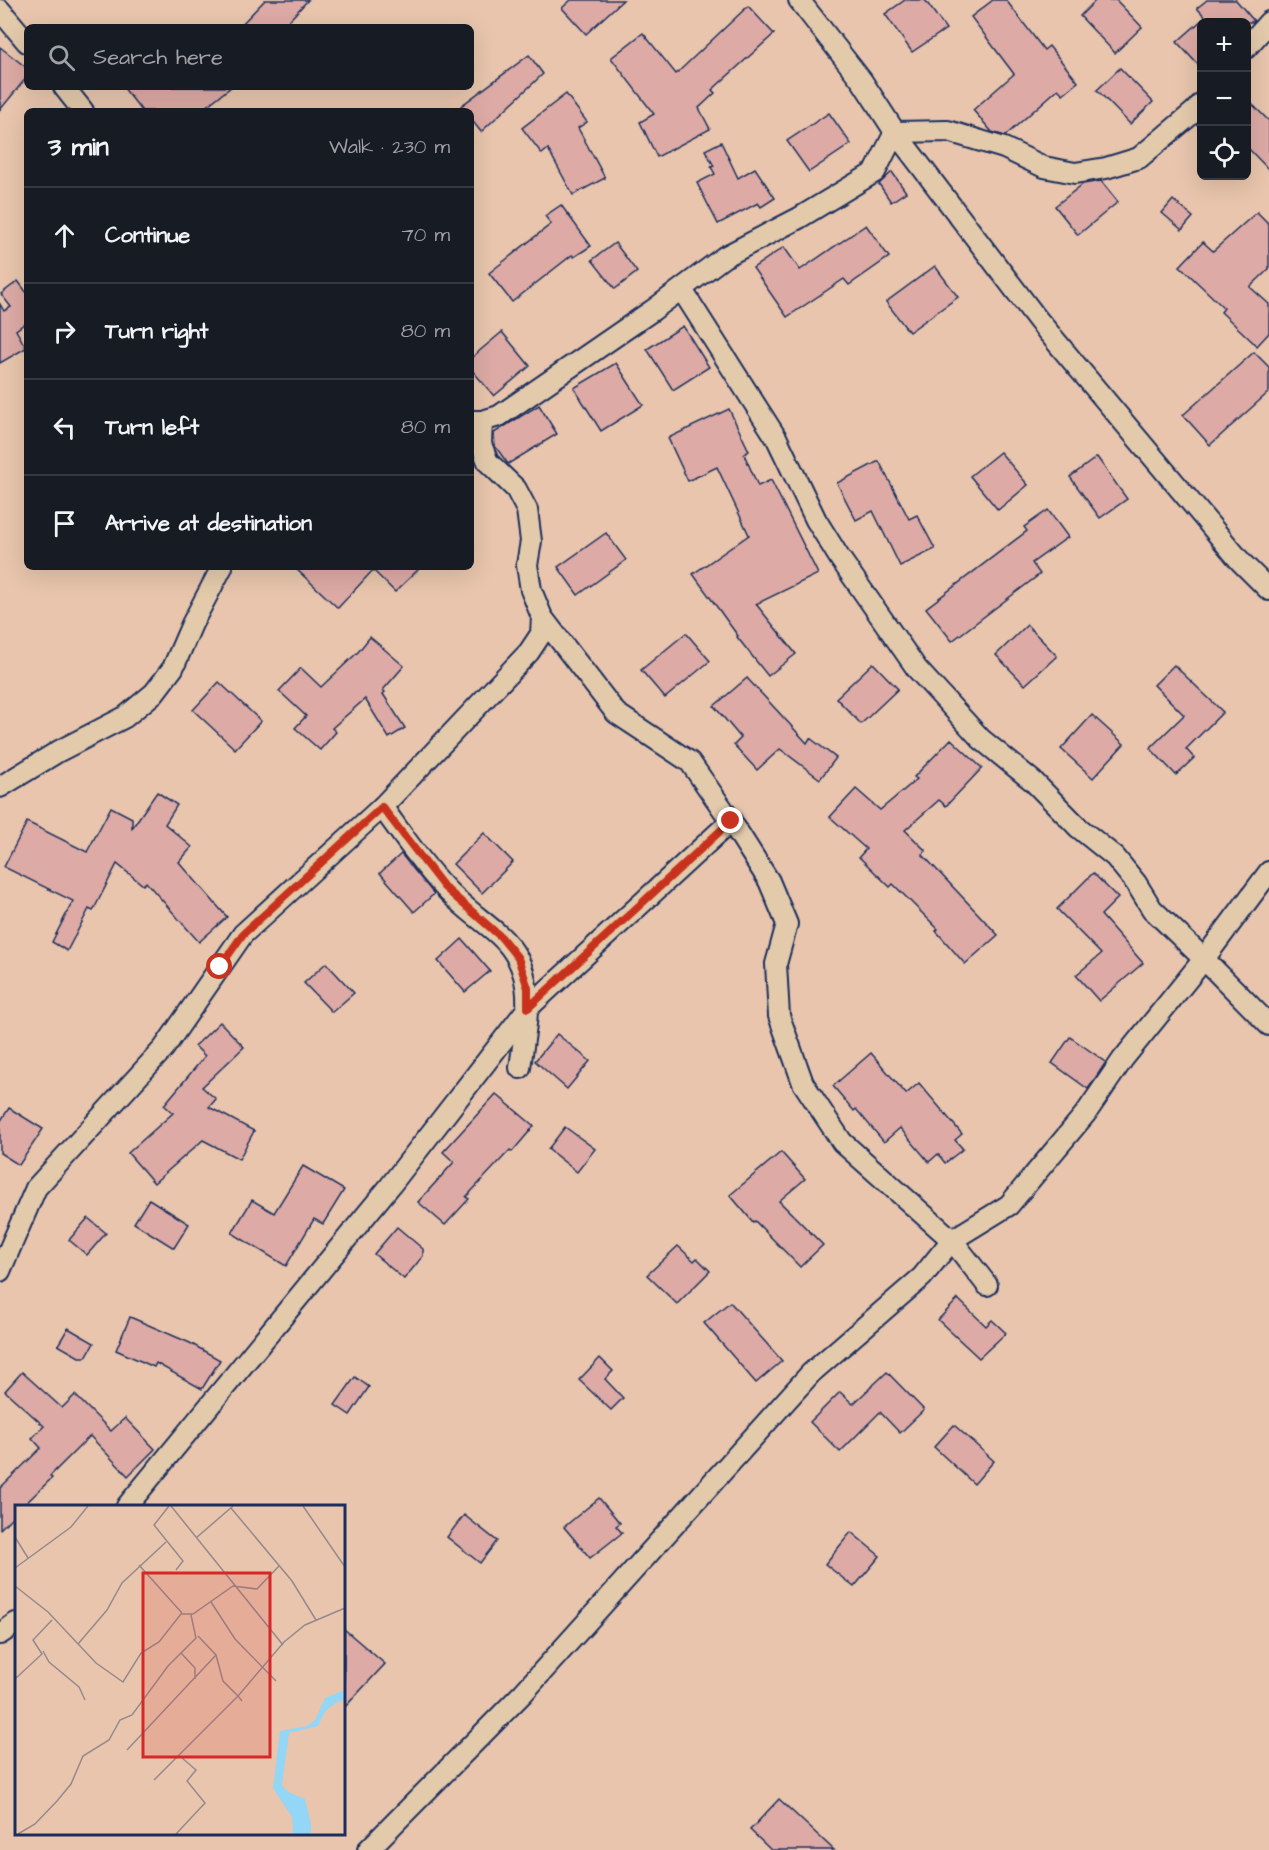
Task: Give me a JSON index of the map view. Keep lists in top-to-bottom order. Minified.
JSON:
{"page":{"map_buttons":["+","−"],"search":"Search here","heading":["3 min","Walk · 230 m"],"list":[["Continue","70 m"],["Turn right","80 m"],["Turn left","80 m"],"Arrive at destination"]}}
